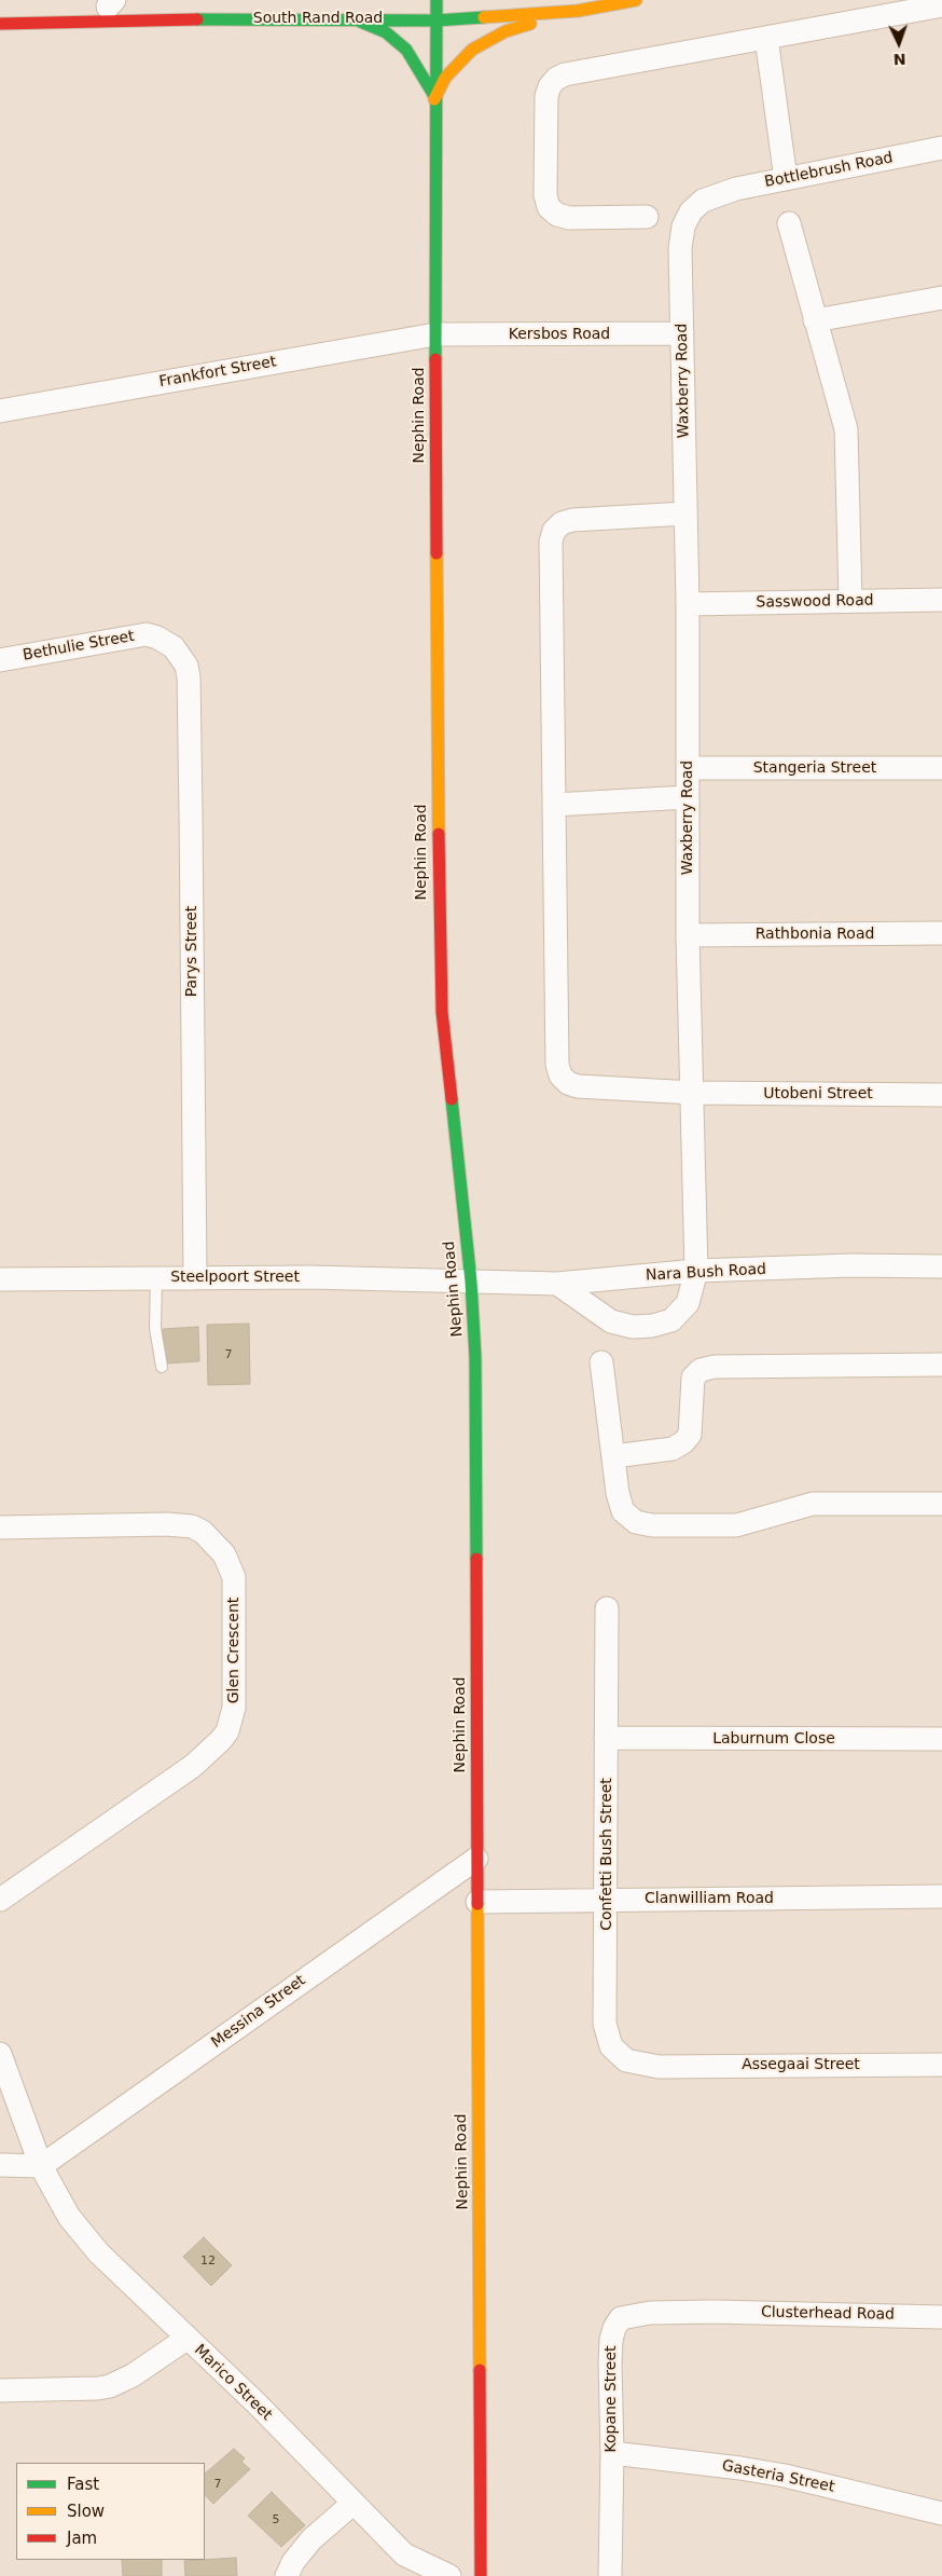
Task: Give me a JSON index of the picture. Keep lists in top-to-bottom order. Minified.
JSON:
{"streets":{"street":["South Rand Road","Bottlebrush Road","Kersbos Road","Frankfort Street","Waxberry Road","Nephin Road","Sasswood Road","Bethulie Street","Stangeria Street","Rathbonia Road","Parys Street","Utobeni Street","Nara Bush Road","Steelpoort Street","Glen Crescent","Laburnum Close","Confetti Bush Street","Clanwilliam Road","Messina Street","Assegaai Street","Clusterhead Road","Marico Street","Kopane Street","Gasteria Street"]},"crossings":[["South Rand Road","Nephin Road"],["Bottlebrush Road","Waxberry Road"],["Kersbos Road","Frankfort Street"],["Kersbos Road","Waxberry Road"],["Kersbos Road","Nephin Road"],["Frankfort Street","Nephin Road"],["Waxberry Road","Sasswood Road"],["Waxberry Road","Stangeria Street"],["Waxberry Road","Rathbonia Road"],["Waxberry Road","Utobeni Street"],["Waxberry Road","Nara Bush Road"],["Nephin Road","Nara Bush Road"],["Nephin Road","Steelpoort Street"],["Nephin Road","Clanwilliam Road"],["Nephin Road","Messina Street"],["Bethulie Street","Parys Street"],["Parys Street","Steelpoort Street"],["Nara Bush Road","Steelpoort Street"],["Laburnum Close","Confetti Bush Street"],["Confetti Bush Street","Clanwilliam Road"],["Confetti Bush Street","Assegaai Street"],["Messina Street","Marico Street"],["Clusterhead Road","Kopane Street"],["Kopane Street","Gasteria Street"]],"house_numbers":["7","12","7","5"],"legend":["Fast","Slow","Jam"],"north":"bottom"}
